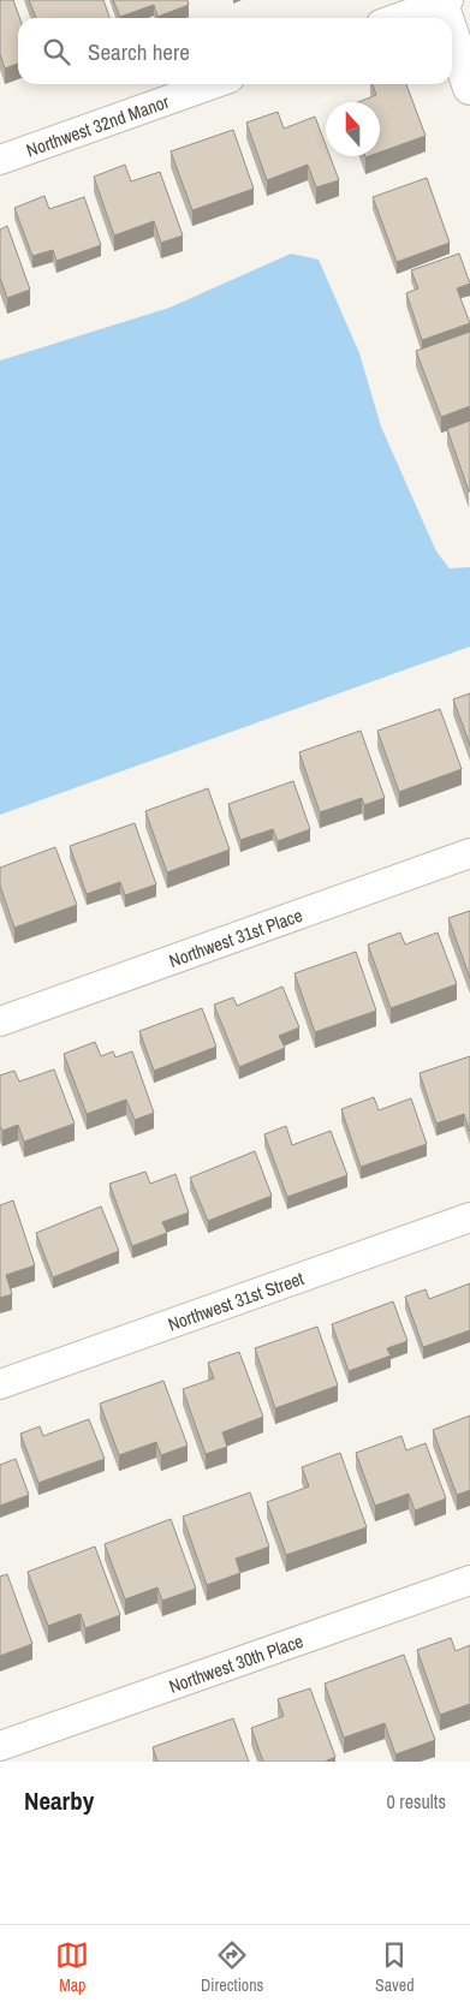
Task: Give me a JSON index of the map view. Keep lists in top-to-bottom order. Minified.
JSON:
{"streets":{"street":["Northwest 32nd Manor","Northwest 31st Place","Northwest 31st Street","Northwest 30th Place"]},"north":"top","page":{"search":"Search here","heading":["Nearby","0 results"],"nav":["Map","Directions","Saved"]}}
